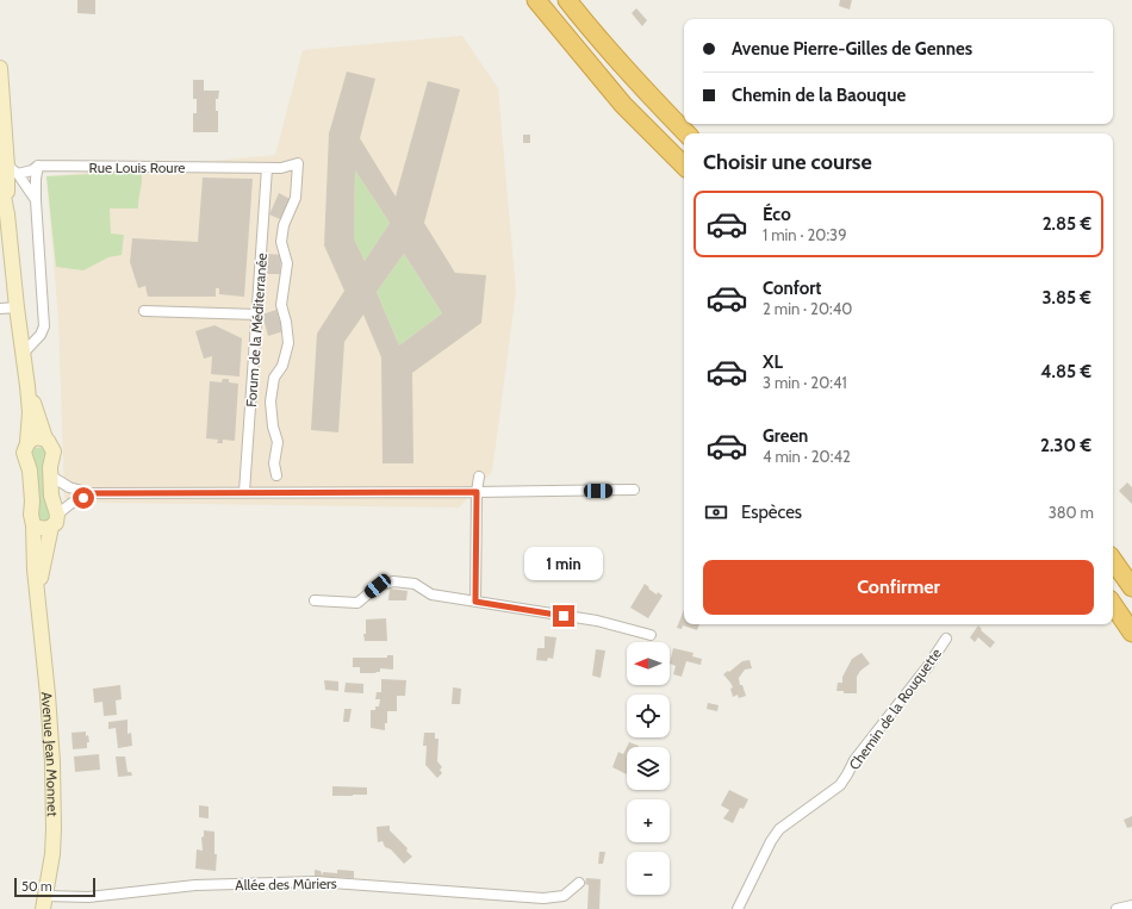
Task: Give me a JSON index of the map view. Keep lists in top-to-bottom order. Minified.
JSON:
{"streets":{"main road":["Avenue Jean Monnet"],"street":["Rue Louis Roure","Forum de la Méditerranée","Chemin de la Rouquette","Allée des Mûriers"]},"crossings":[["Rue Louis Roure","Forum de la Méditerranée"],["Avenue Jean Monnet","Allée des Mûriers"]],"scale_bar":"50 m","north":"left","page":{"banner":["Avenue Pierre-Gilles de Gennes","Chemin de la Baouque"],"heading":"Choisir une course","list":[{"name":"Éco","note":"1 min · 20:39","value":"2.85 €"},{"name":"Confort","note":"2 min · 20:40","value":"3.85 €"},{"name":"XL","note":"3 min · 20:41","value":"4.85 €"},{"name":"Green","note":"4 min · 20:42","value":"2.30 €"}],"pay":["Espèces","380 m"],"bubble":"1 min","buttons":"Confirmer","map_buttons":["+","−"],"scale":"50 m"}}
